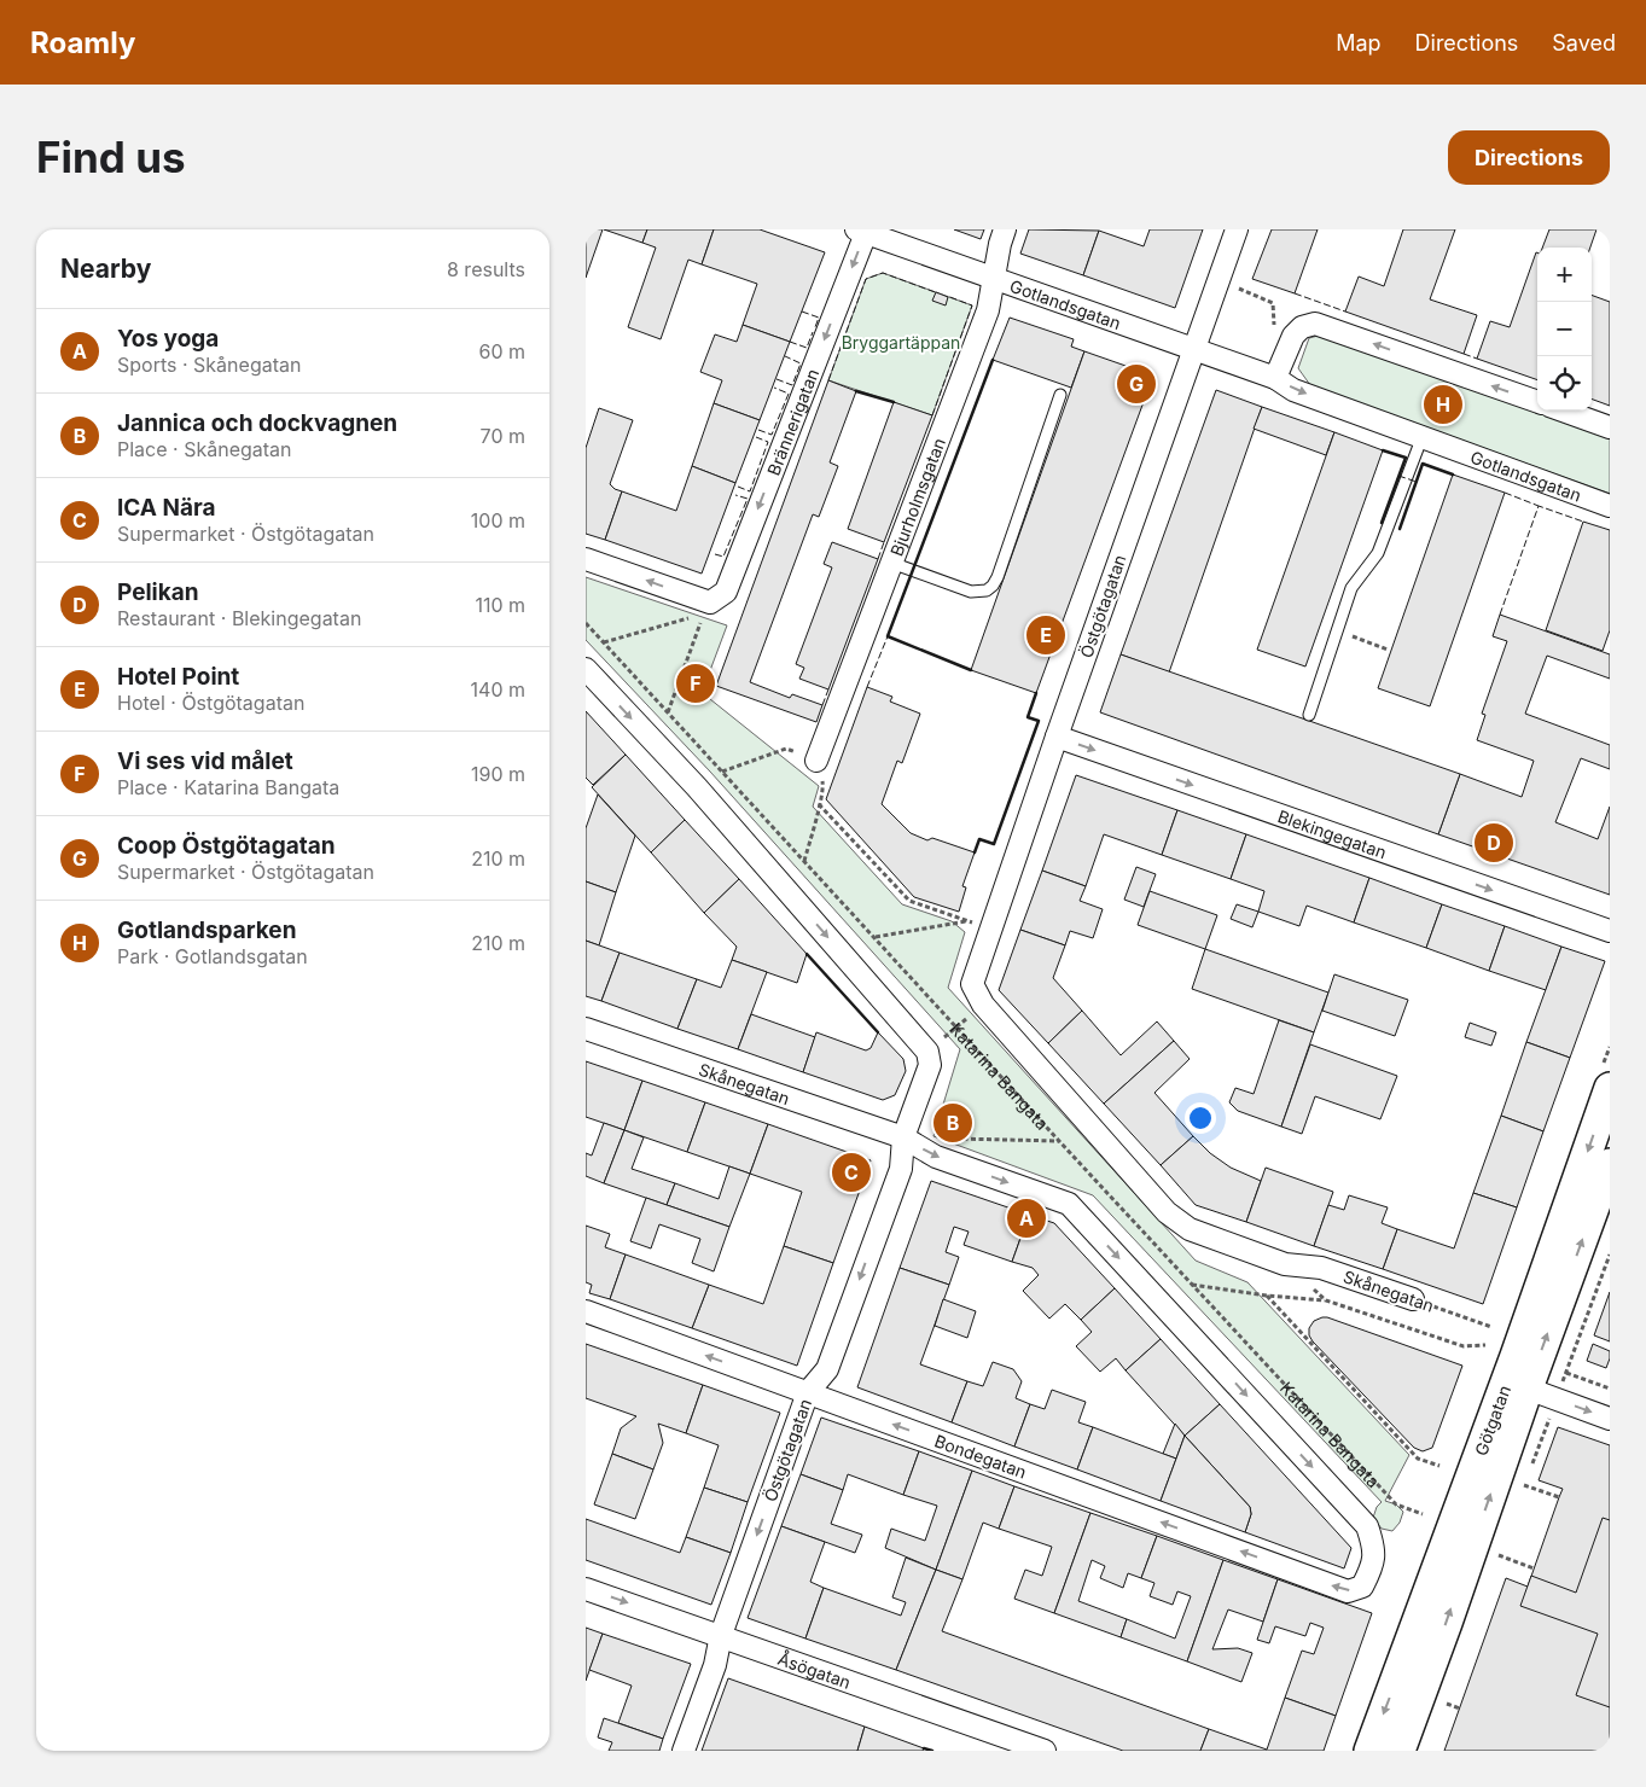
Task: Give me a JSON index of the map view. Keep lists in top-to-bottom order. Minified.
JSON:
{"streets":{"street":["Gotlandsgatan","Brännerigatan","Bjurholmsgatan","Östgötagatan","Blekingegatan","Katarina Bangata","Skånegatan","Götgatan","Bondegatan","Åsögatan"]},"crossings":[["Gotlandsgatan","Brännerigatan"],["Gotlandsgatan","Bjurholmsgatan"],["Gotlandsgatan","Östgötagatan"],["Östgötagatan","Blekingegatan"],["Östgötagatan","Katarina Bangata"],["Östgötagatan","Skånegatan"],["Östgötagatan","Bondegatan"],["Östgötagatan","Åsögatan"],["Katarina Bangata","Skånegatan"],["Skånegatan","Bondegatan"]],"one_way":["Brännerigatan","Blekingegatan","Skånegatan","Bondegatan"],"parks":["Bryggartäppan"],"page":{"header":"Roamly","nav":["Map","Directions","Saved"],"buttons":"Directions","title":"Find us","heading":["Nearby","8 results"],"map_buttons":["+","−"],"list":[{"mark":"A","name":"Yos yoga","note":"Sports · Skånegatan","value":"60 m"},{"mark":"B","name":"Jannica och dockvagnen","note":"Place · Skånegatan","value":"70 m"},{"mark":"C","name":"ICA Nära","note":"Supermarket · Östgötagatan","value":"100 m"},{"mark":"D","name":"Pelikan","note":"Restaurant · Blekingegatan","value":"110 m"},{"mark":"E","name":"Hotel Point","note":"Hotel · Östgötagatan","value":"140 m"},{"mark":"F","name":"Vi ses vid målet","note":"Place · Katarina Bangata","value":"190 m"},{"mark":"G","name":"Coop Östgötagatan","note":"Supermarket · Östgötagatan","value":"210 m"},{"mark":"H","name":"Gotlandsparken","note":"Park · Gotlandsgatan","value":"210 m"}],"pins":["G","H","E","F","D","B","C","A"]}}
